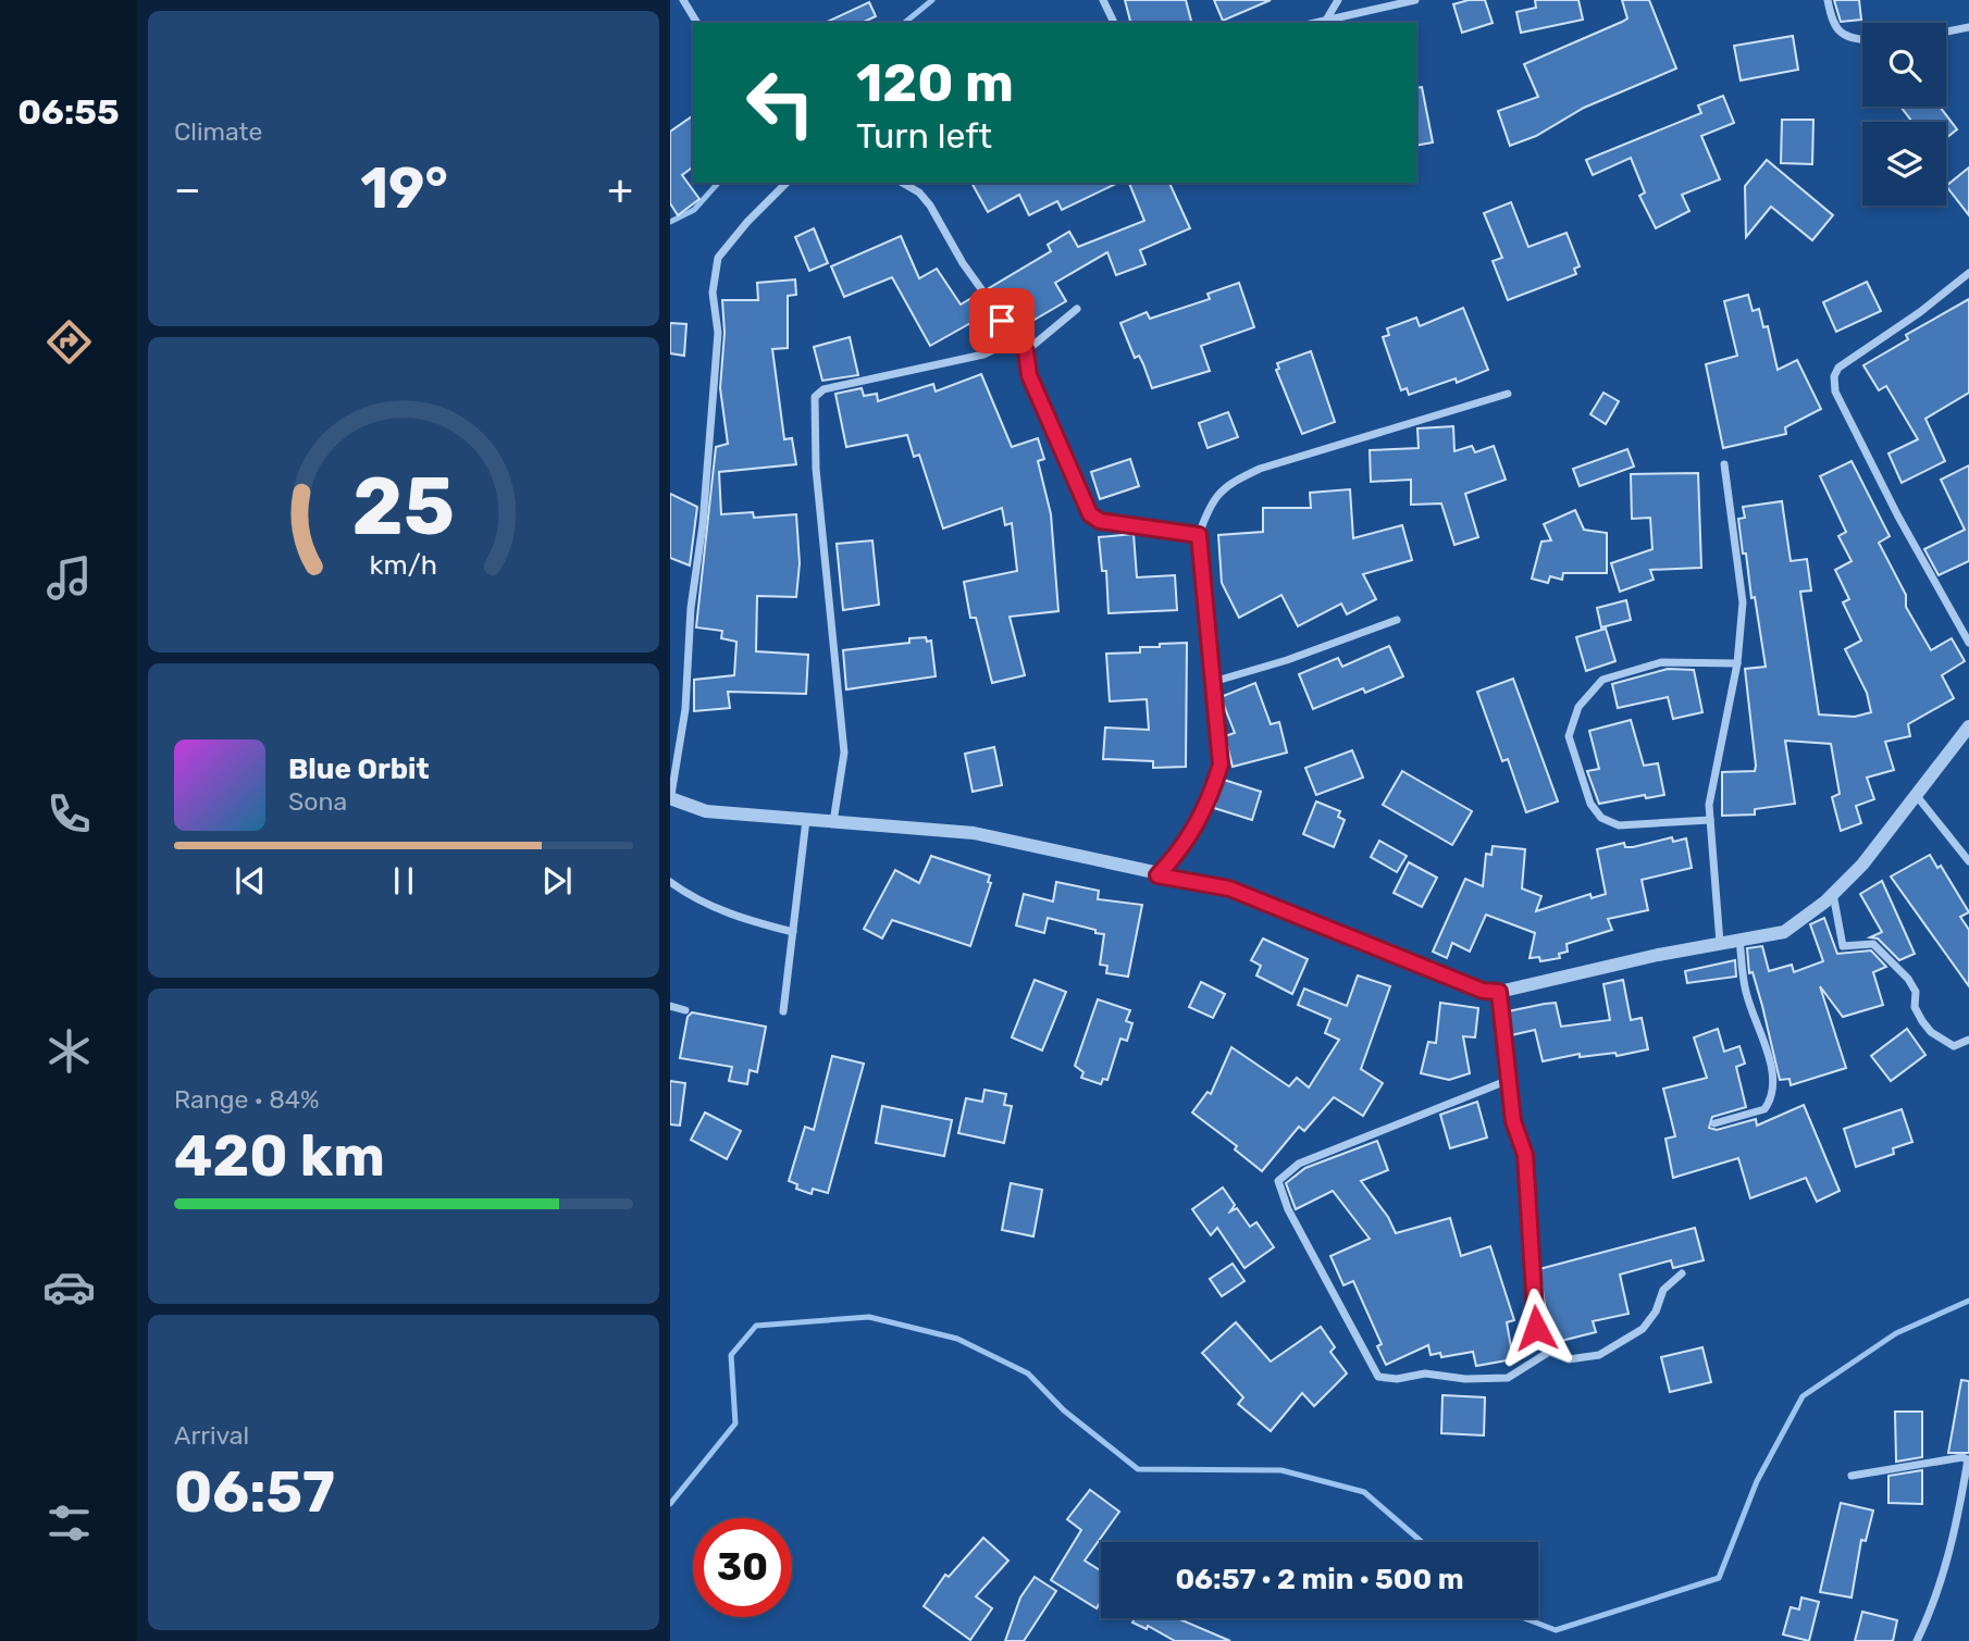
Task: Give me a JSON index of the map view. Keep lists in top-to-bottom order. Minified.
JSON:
{"page":{"tabs":"06:55","tile":["Climate",["Range · 84%","420 km"],["Arrival","06:57"]],"turn":["120 m","Turn left"],"heat":["−","19°","+"],"song":["Blue Orbit","Sona"],"limit":"30","trip":"06:57 · 2 min · 500 m","gauge":["25","km/h"]}}
